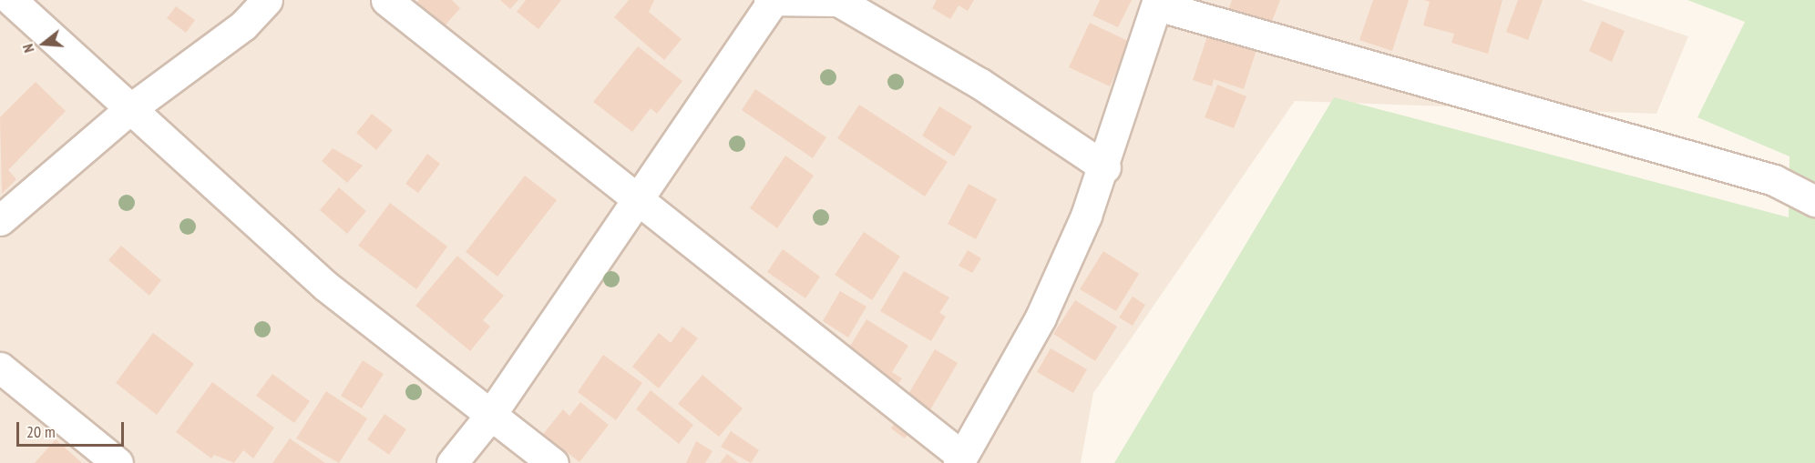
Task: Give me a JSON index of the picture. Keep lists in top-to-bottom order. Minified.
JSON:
{"scale_bar":"20 m","north":"left"}
